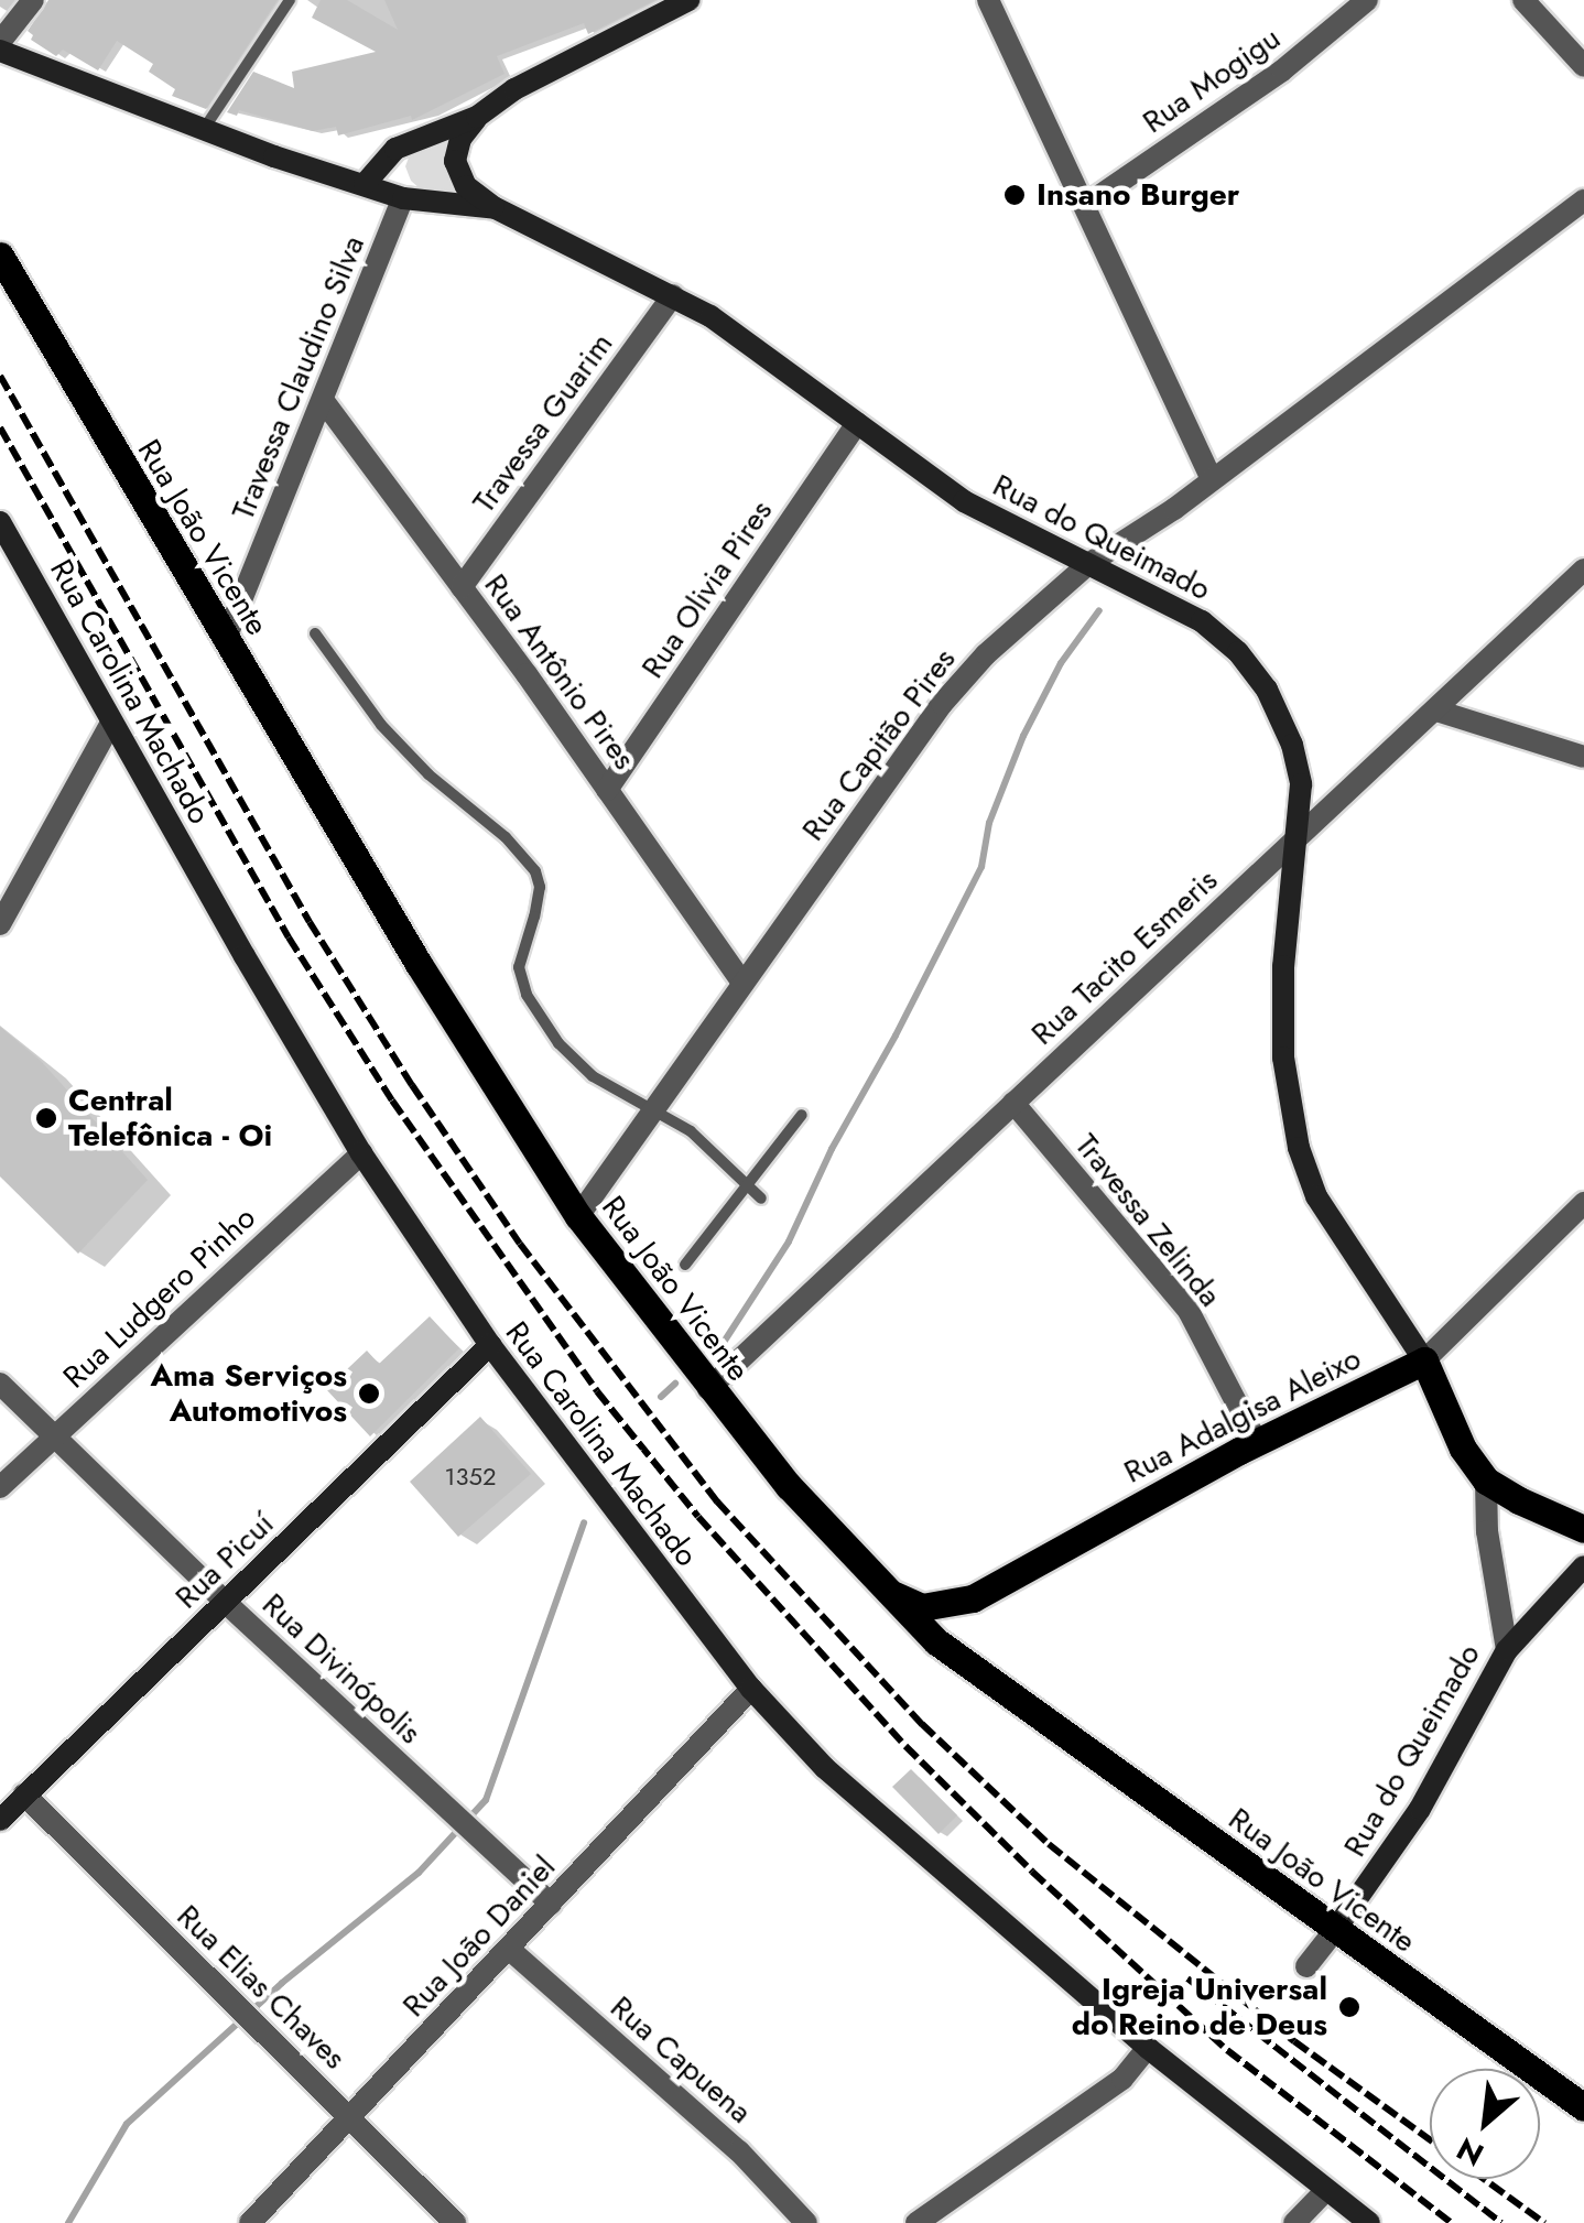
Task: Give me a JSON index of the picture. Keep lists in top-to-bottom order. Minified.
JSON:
{"streets":{"main road":["Rua João Vicente","Rua do Queimado","Rua Carolina Machado","Rua Adalgisa Aleixo","Rua Picuí"],"street":["Rua Mogigu","Travessa Claudino Silva","Travessa Guarim","Rua Olivia Pires","Rua Antônio Pires","Rua Capitão Pires","Rua Tacito Esmeris","Travessa Zelinda","Rua Ludgero Pinho","Rua Divinópolis","Rua João Daniel","Rua Elias Chaves","Rua Capuena"]},"crossings":[["Travessa Claudino Silva","Rua João Vicente"],["Travessa Claudino Silva","Rua do Queimado"],["Travessa Claudino Silva","Rua Antônio Pires"],["Travessa Guarim","Rua do Queimado"],["Travessa Guarim","Rua Antônio Pires"],["Rua João Vicente","Rua do Queimado"],["Rua João Vicente","Rua Capitão Pires"],["Rua João Vicente","Rua Tacito Esmeris"],["Rua João Vicente","Rua Adalgisa Aleixo"],["Rua do Queimado","Rua Olivia Pires"],["Rua do Queimado","Rua Capitão Pires"],["Rua do Queimado","Rua Tacito Esmeris"],["Rua do Queimado","Rua Adalgisa Aleixo"],["Rua Olivia Pires","Rua Antônio Pires"],["Rua Antônio Pires","Rua Capitão Pires"],["Rua Carolina Machado","Rua Ludgero Pinho"],["Rua Carolina Machado","Rua Picuí"],["Rua Carolina Machado","Rua João Daniel"],["Rua Tacito Esmeris","Travessa Zelinda"],["Travessa Zelinda","Rua Adalgisa Aleixo"],["Rua Ludgero Pinho","Rua Divinópolis"],["Rua Picuí","Rua Divinópolis"],["Rua Picuí","Rua Elias Chaves"],["Rua Divinópolis","Rua João Daniel"],["Rua João Daniel","Rua Elias Chaves"],["Rua João Daniel","Rua Capuena"]],"places":["Insano Burger","Central Telefônica - Oi","Ama Serviços Automotivos","Igreja Universal do Reino de Deus"],"house_numbers":["1352"],"north":"bottom left"}
